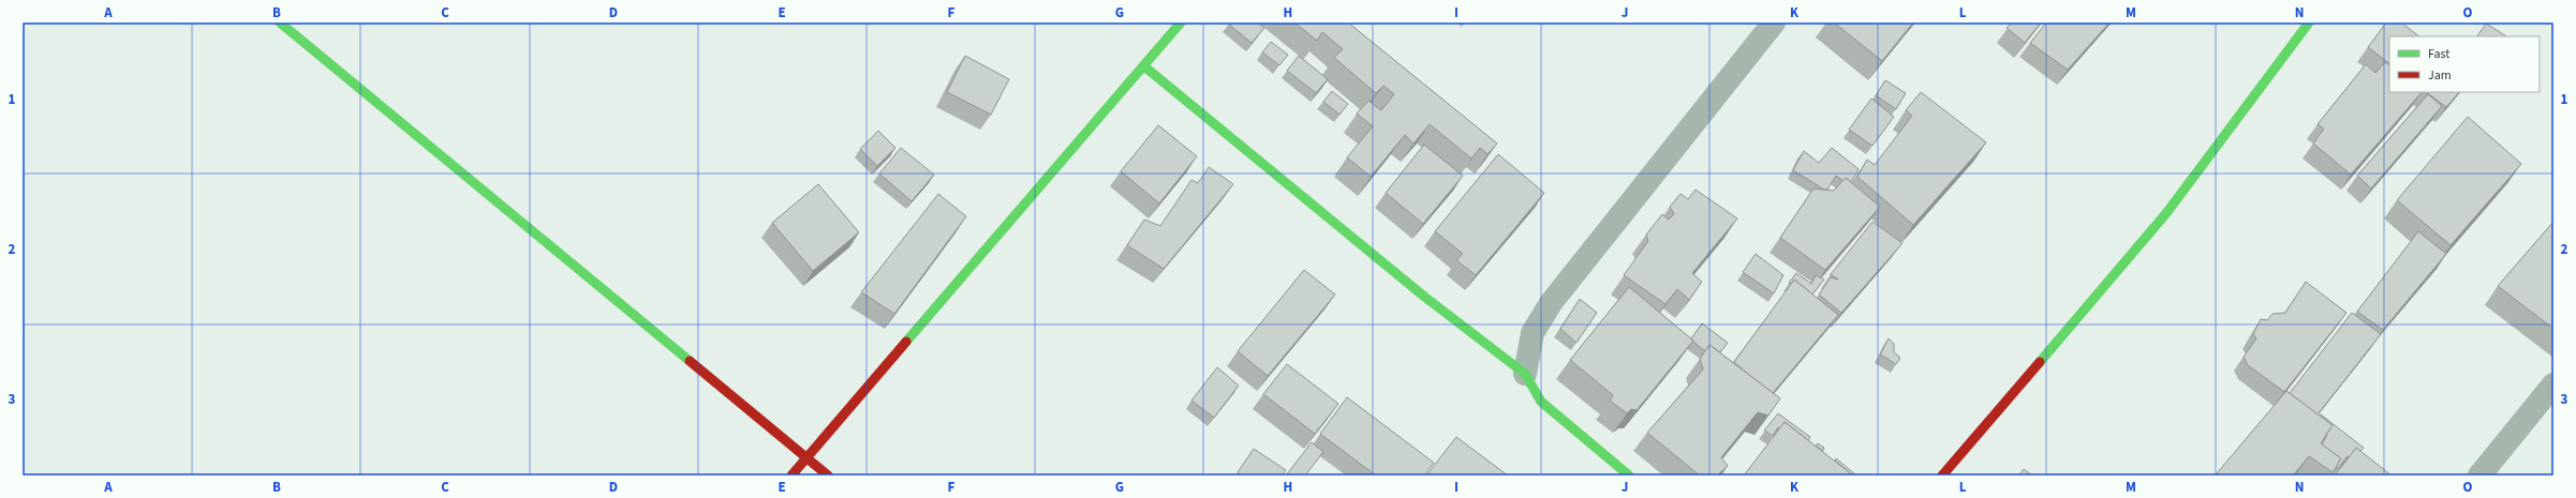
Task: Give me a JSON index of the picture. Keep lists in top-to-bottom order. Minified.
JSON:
{"legend":["Fast","Jam"],"grid":{"columns":["A","B","C","D","E","F","G","H","I","J","K","L","M","N","O"],"rows":["1","2","3"]}}
